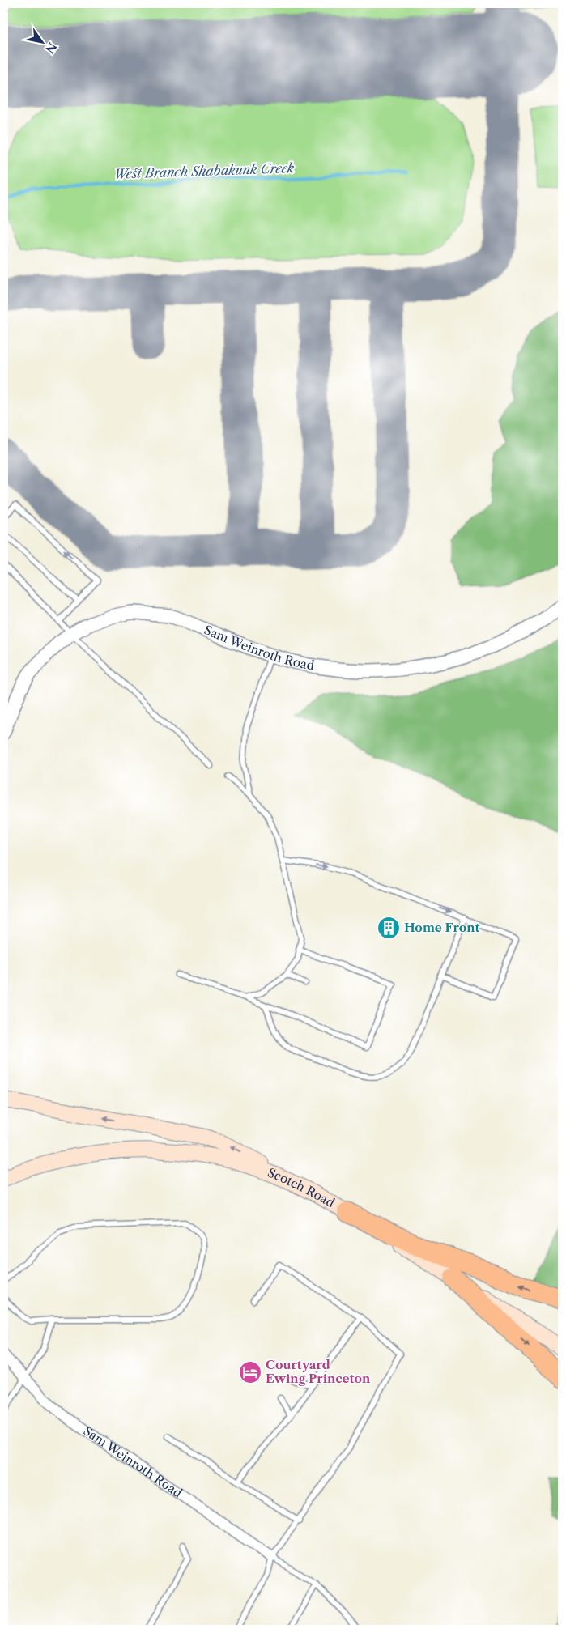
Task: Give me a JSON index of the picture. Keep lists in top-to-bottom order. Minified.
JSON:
{"streets":{"main road":["Scotch Road"],"street":["Sam Weinroth Road"]},"water":["West Branch Shabakunk Creek"],"places":{"building":["Home Front"],"hotel":["Courtyard Ewing Princeton"]},"north":"bottom right"}
